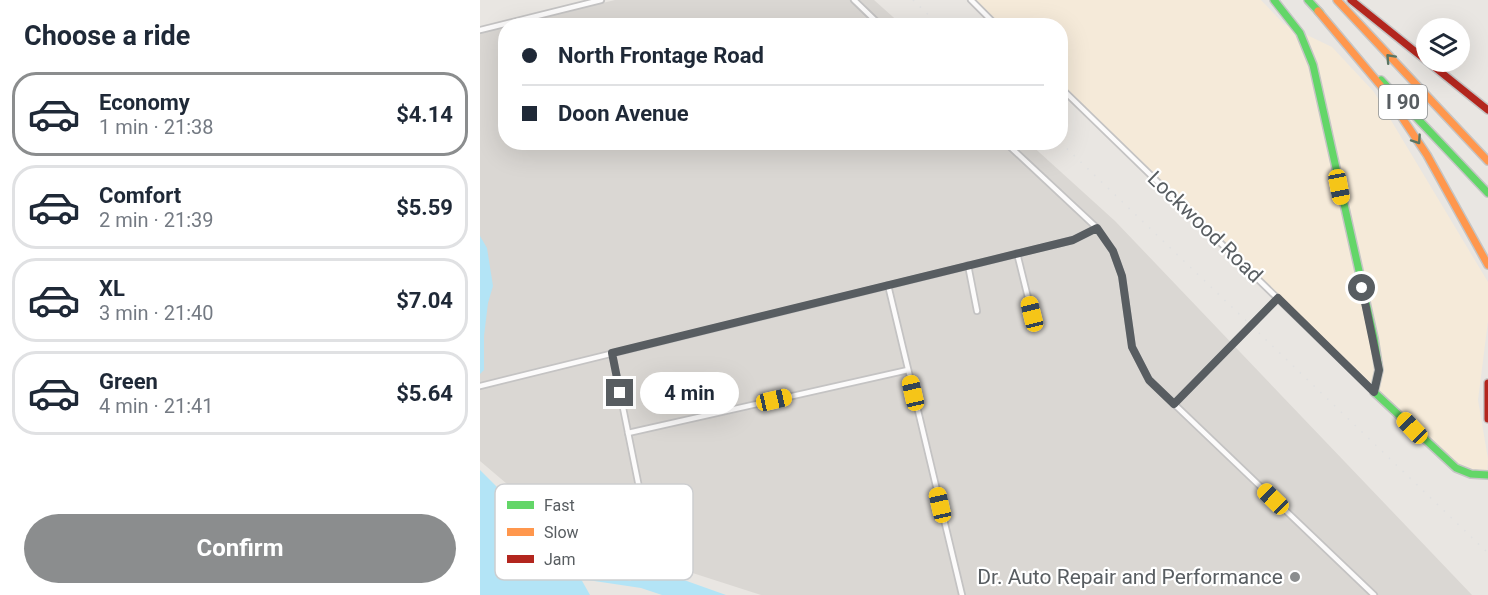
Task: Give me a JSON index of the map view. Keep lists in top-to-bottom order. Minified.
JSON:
{"streets":{"main road":["I 90"],"street":["Lockwood Road"]},"places":["Dr. Auto Repair and Performance"],"legend":["Fast","Slow","Jam"],"page":{"heading":"Choose a ride","banner":["North Frontage Road","Doon Avenue"],"list":[{"name":"Economy","note":"1 min · 21:38","value":"$4.14"},{"name":"Comfort","note":"2 min · 21:39","value":"$5.59"},{"name":"XL","note":"3 min · 21:40","value":"$7.04"},{"name":"Green","note":"4 min · 21:41","value":"$5.64"}],"bubble":"4 min","buttons":"Confirm"}}
